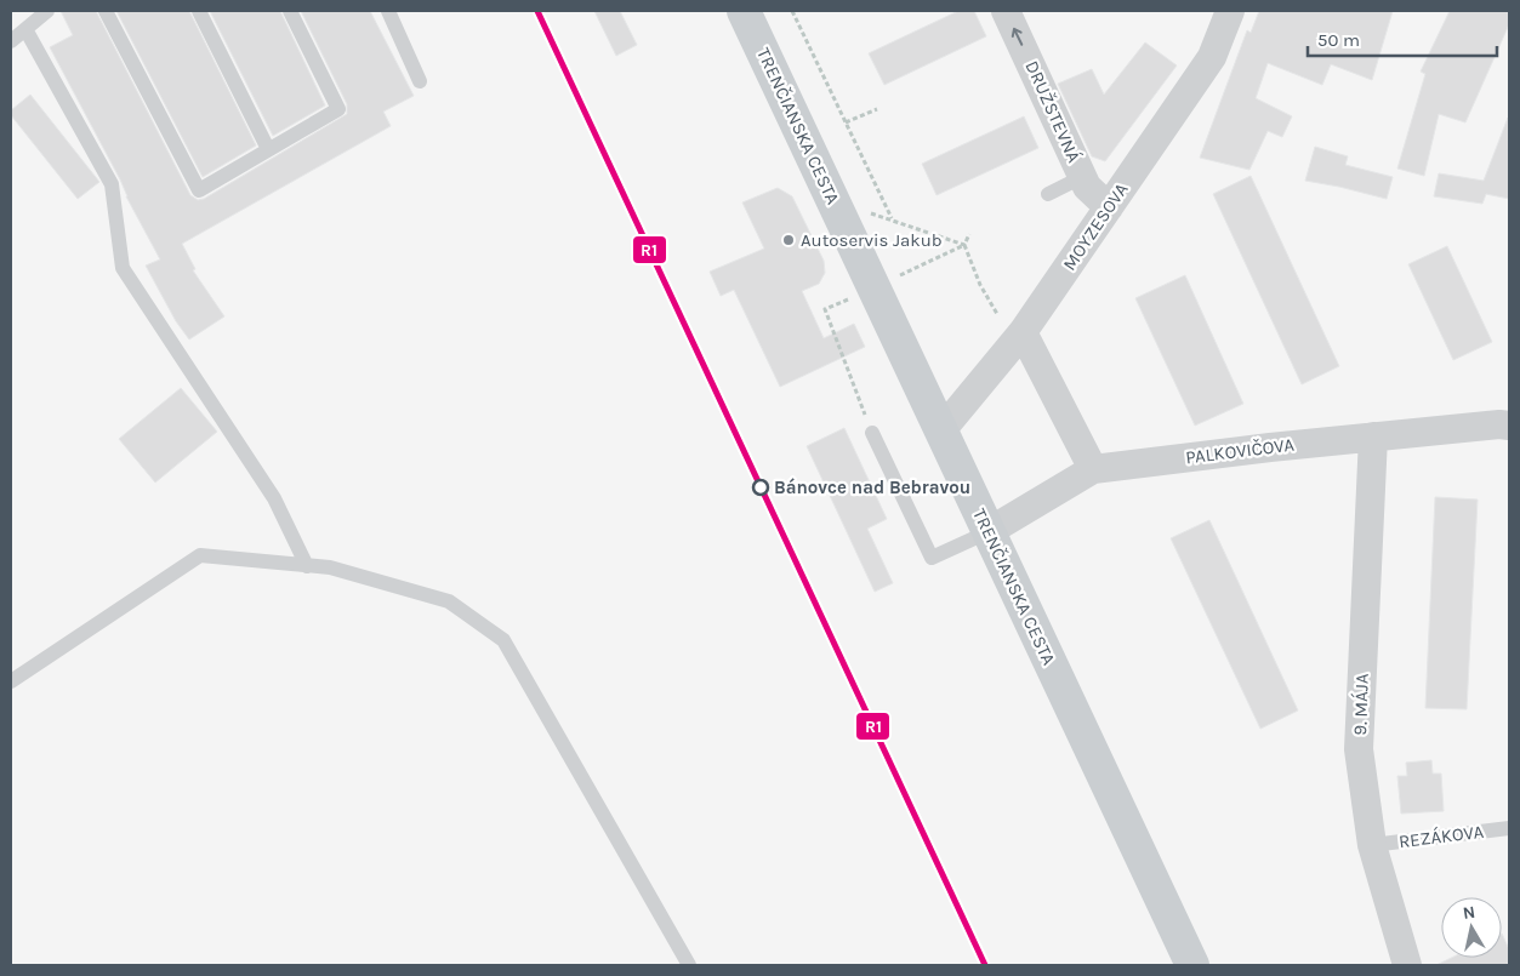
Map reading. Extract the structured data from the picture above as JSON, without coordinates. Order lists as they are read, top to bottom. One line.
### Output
{"streets":{"main road":["TRENČIANSKA CESTA"],"street":["DRUŽSTEVNÁ","MOYZESOVA","PALKOVIČOVA","9. MÁJA"],"lane":["REZÁKOVA"]},"crossings":[["DRUŽSTEVNÁ","MOYZESOVA"],["TRENČIANSKA CESTA","MOYZESOVA"],["TRENČIANSKA CESTA","PALKOVIČOVA"],["PALKOVIČOVA","9. MÁJA"],["9. MÁJA","REZÁKOVA"]],"one_way":["DRUŽSTEVNÁ"],"places":["Autoservis Jakub","Bánovce nad Bebravou"],"lines":["transit line R1"],"scale_bar":"50 m","north":"top"}
